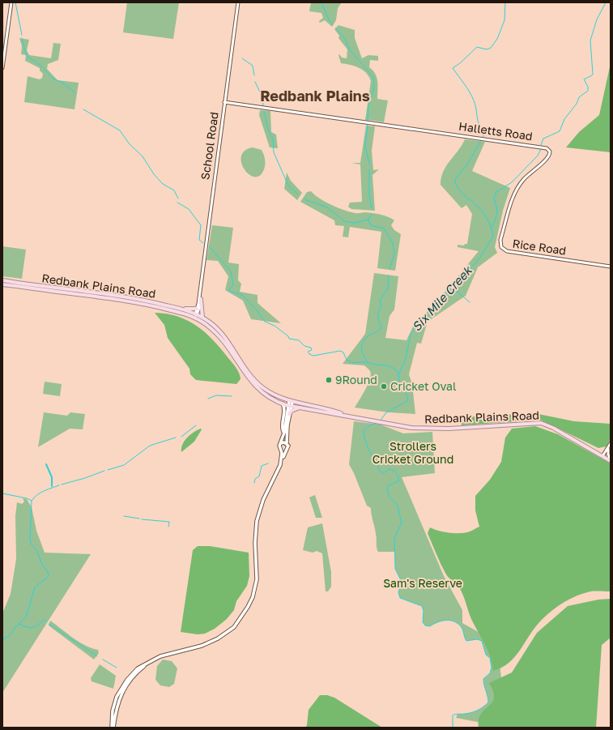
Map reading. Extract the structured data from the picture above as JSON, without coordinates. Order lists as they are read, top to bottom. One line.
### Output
{"streets":{"main road":["Redbank Plains Road"],"street":["Halletts Road","School Road","Rice Road"]},"crossings":[["Halletts Road","School Road"],["Halletts Road","Rice Road"],["School Road","Redbank Plains Road"]],"districts":["Redbank Plains"],"water":["Six Mile Creek"],"parks":["Strollers Cricket Ground","Sam's Reserve"],"places":["9Round","Cricket Oval"]}
